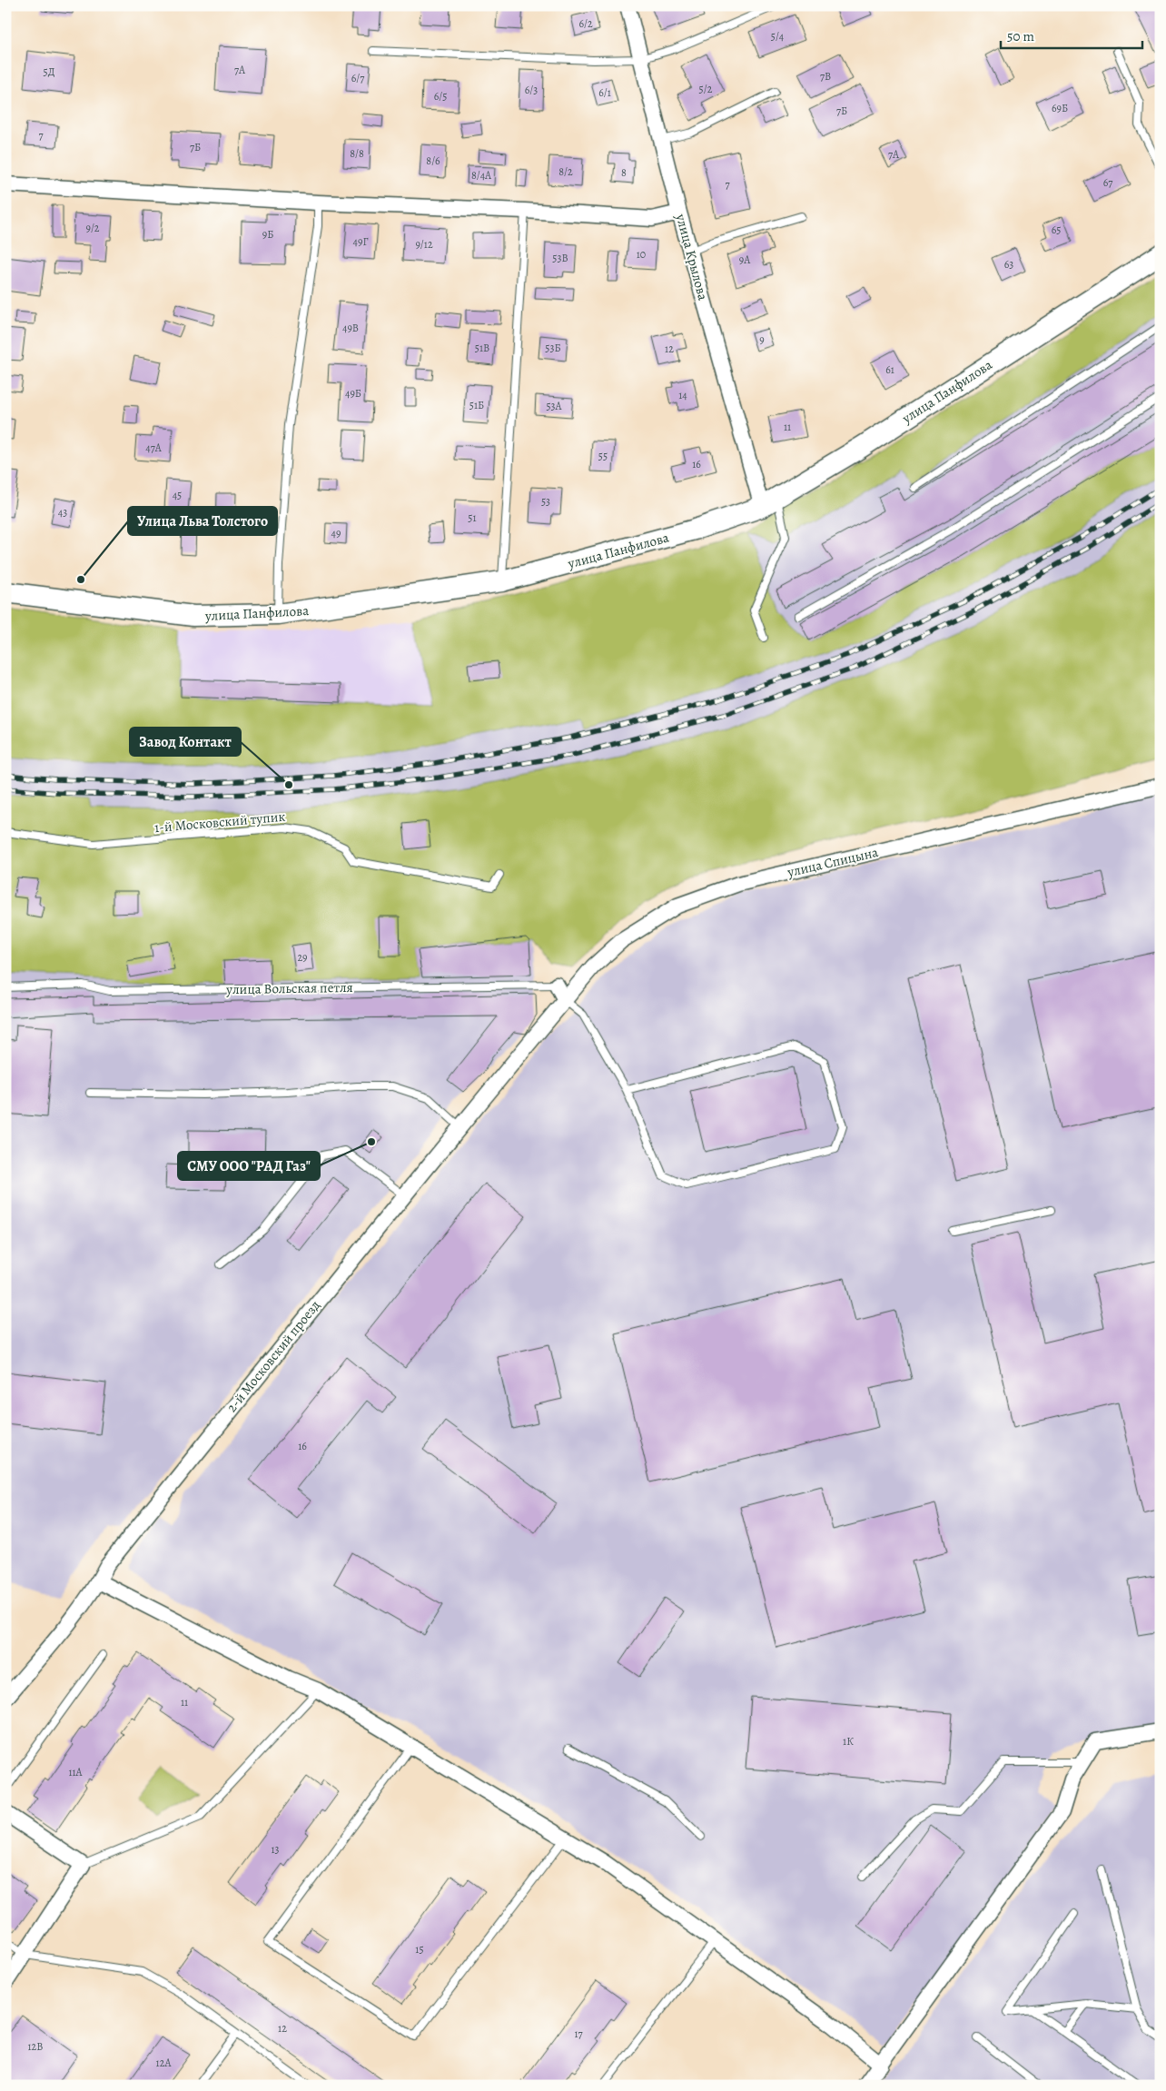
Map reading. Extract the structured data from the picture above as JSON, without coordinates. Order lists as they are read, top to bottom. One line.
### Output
{"streets":{"main road":["улица Панфилова"],"street":["улица Крылова","улица Спицына","улица Вольская петля","2-й Московский проезд"],"lane":["1-й Московский тупик"]},"crossings":[["улица Крылова","улица Панфилова"],["улица Спицына","улица Вольская петля"],["улица Спицына","2-й Московский проезд"]],"places":["Улица Льва Толстого","Завод Контакт","СМУ ООО \"РАД Газ\""],"house_numbers":["6/2","5/4","7А","5Д","7В","6/7","5/2","6/3","6/1","6/5","69Б","7Б","7","7Б","8/8","7А","8/6","8/2","8","8/4А","67","7","9/2","65","9Б","49Г","9/12","10","53В","9А","63","49В","9","51В","53Б","12","61","49Б","14","51Б","53А","11","47А","55","16","45","53","43","51","49","29","16","11","1К","11А","13","15","12","17","12В","12А"],"scale_bar":"50 m"}
